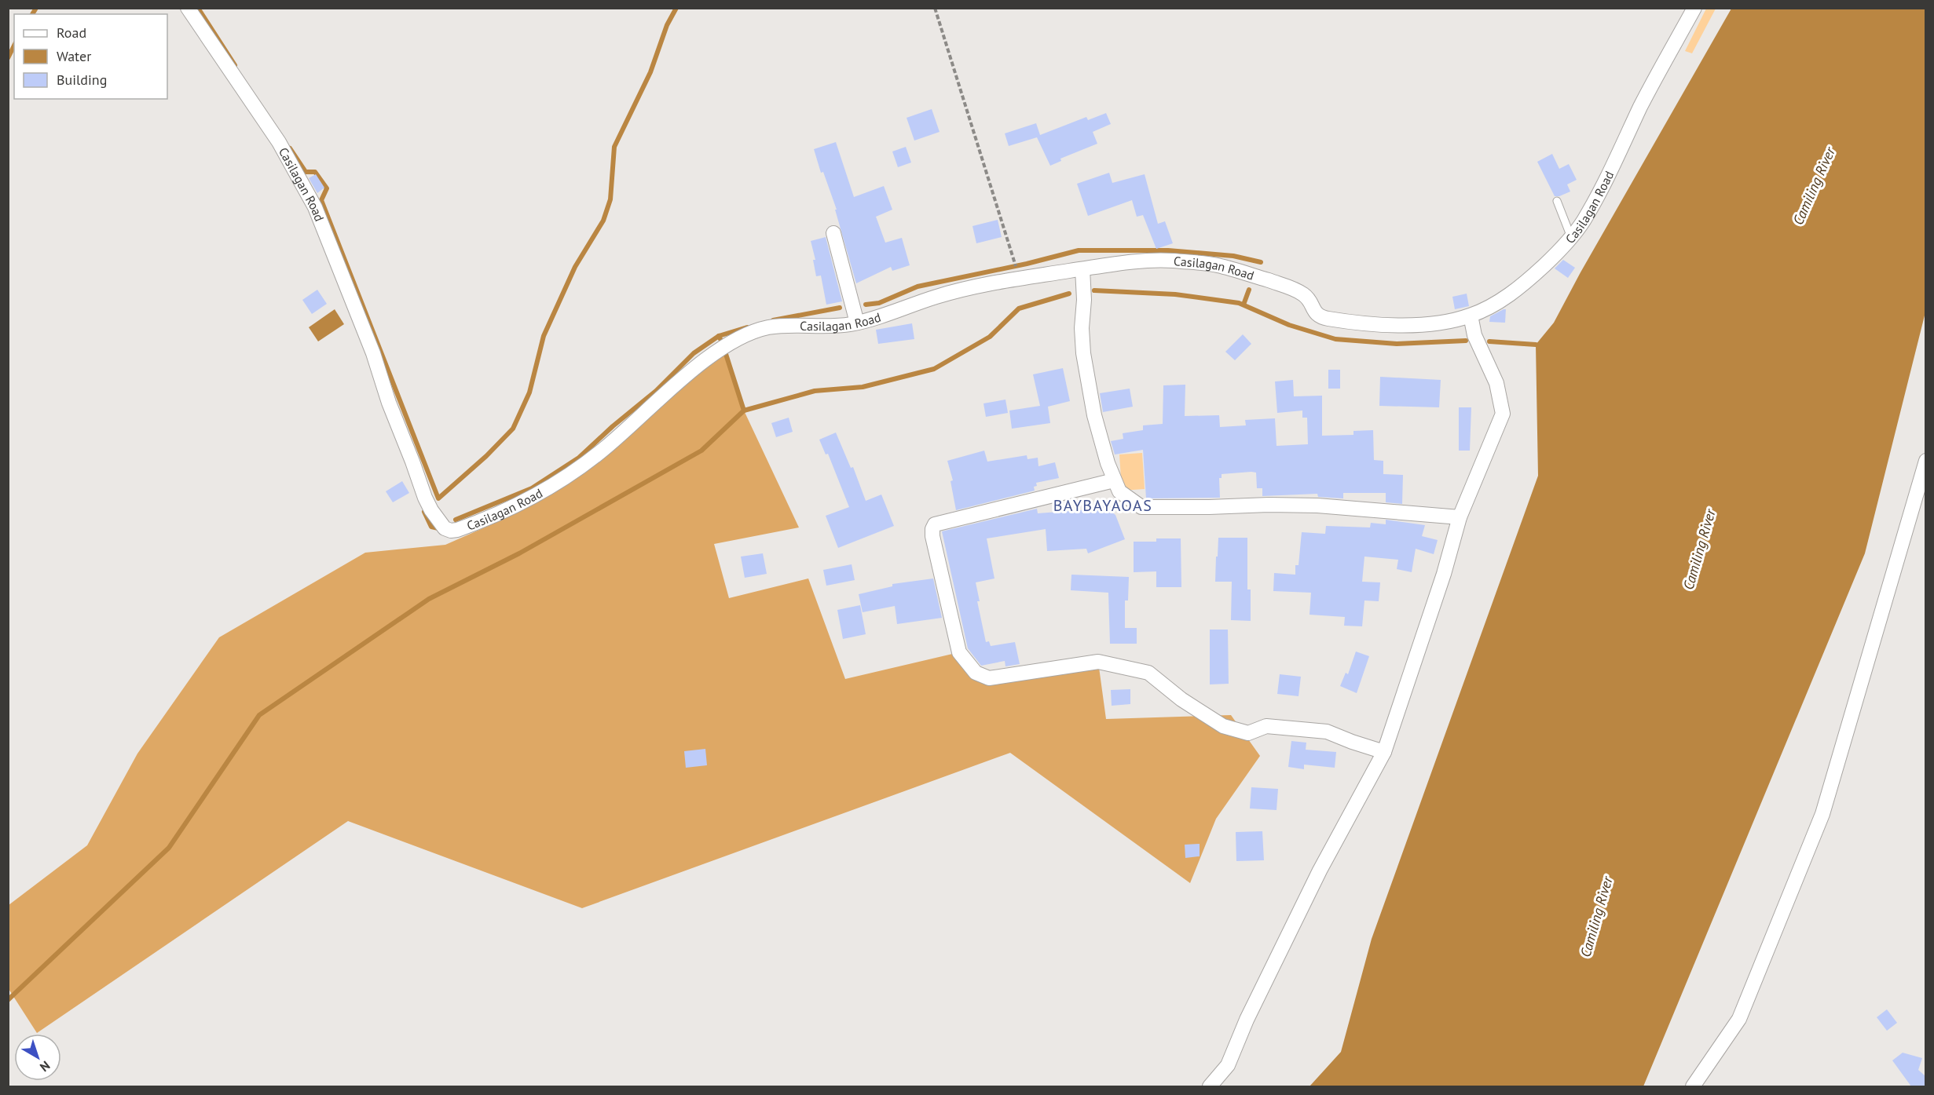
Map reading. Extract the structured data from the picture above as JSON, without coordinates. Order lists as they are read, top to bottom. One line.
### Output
{"streets":{"street":["Casilagan Road"]},"districts":["BAYBAYAOAS"],"water":["Camiling River"],"legend":["Road","Water","Building"],"north":"bottom right"}
